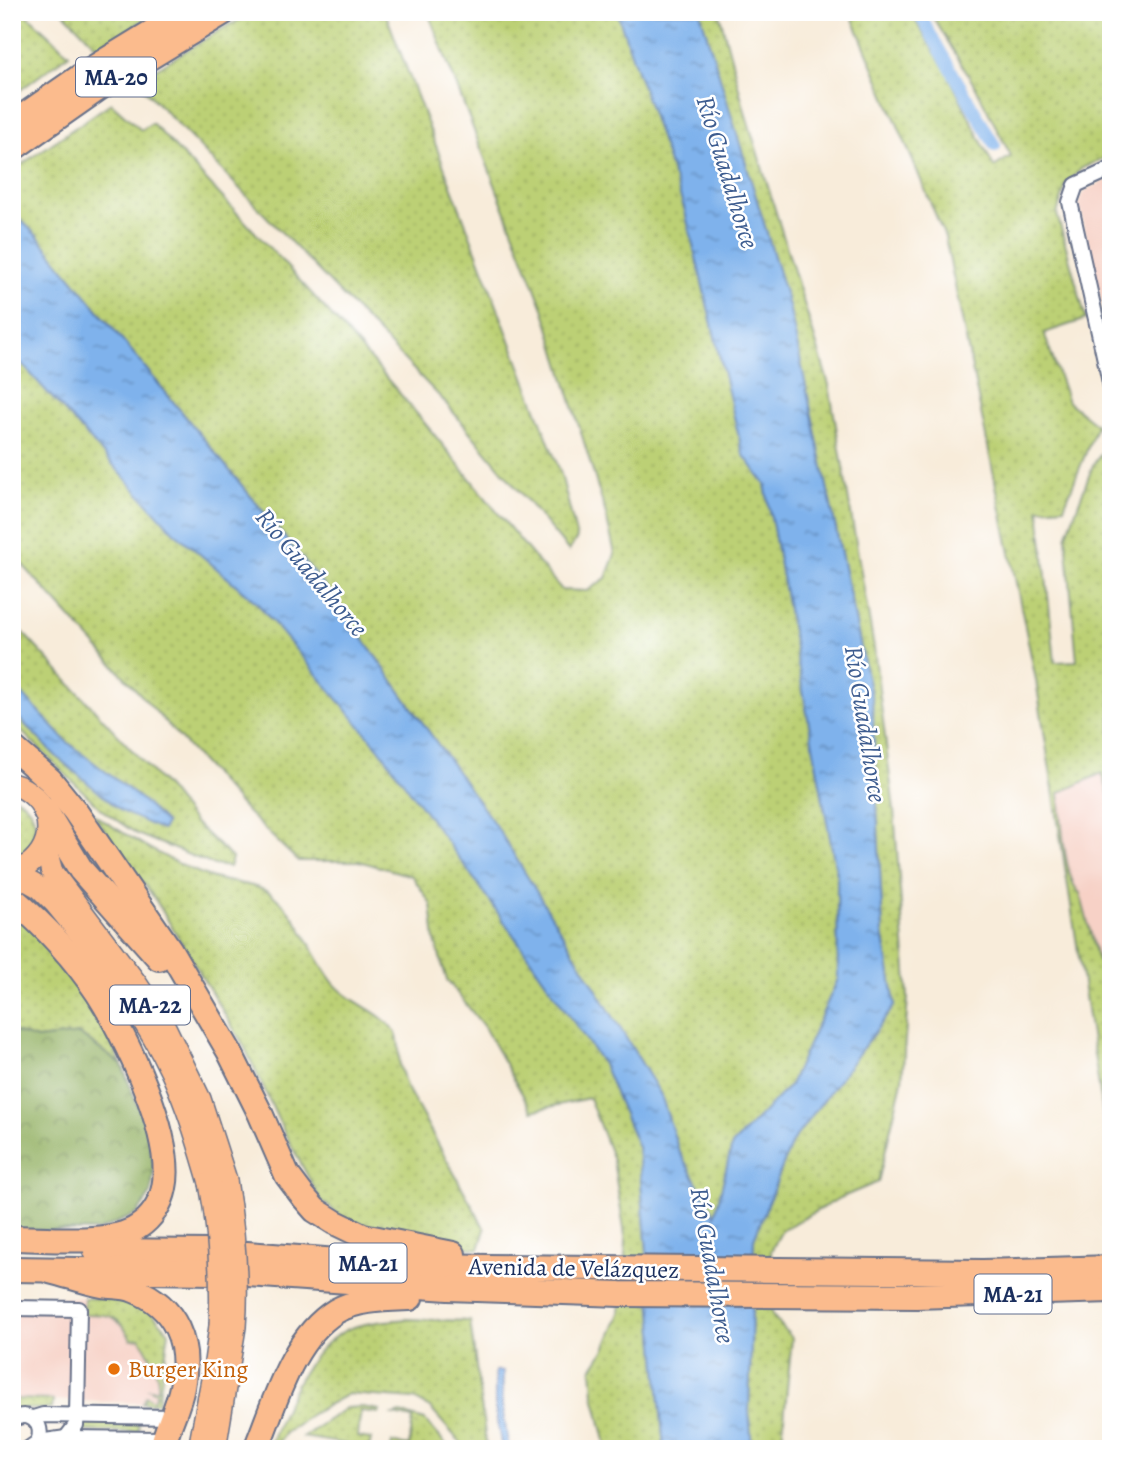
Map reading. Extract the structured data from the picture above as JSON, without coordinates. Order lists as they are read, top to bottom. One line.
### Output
{"streets":{"highway":["MA-20","MA-21","Avenida de Velázquez"],"main road":["MA-22"]},"crossings":[["MA-22","Avenida de Velázquez"]],"water":["Río Guadalhorce"],"places":["Burger King"]}
